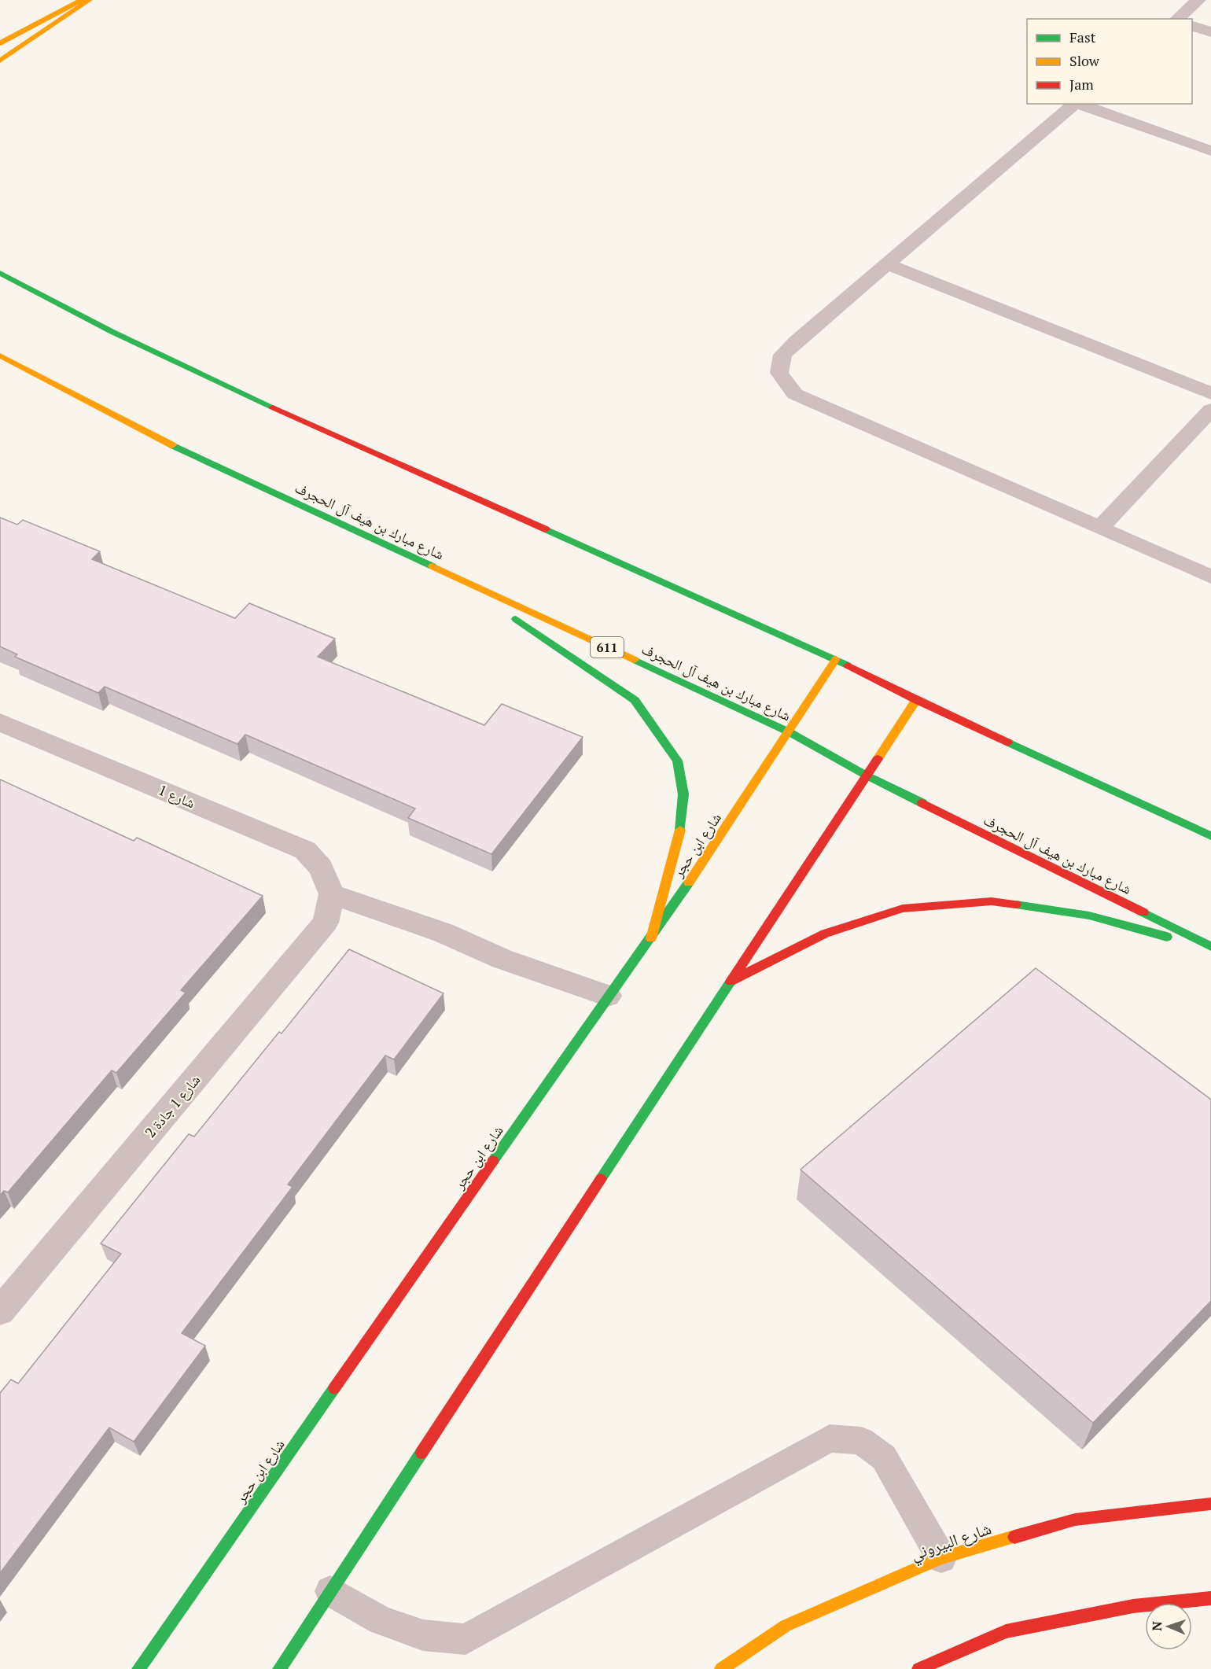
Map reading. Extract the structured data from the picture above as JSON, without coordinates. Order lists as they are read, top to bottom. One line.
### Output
{"streets":{"main road":["شارع مبارك بن هيف آل الحجرف","611","شارع ابن حجر","شارع البيروني"],"street":["شارع 1","شارع 1 جادة 2"]},"crossings":[["شارع مبارك بن هيف آل الحجرف","شارع ابن حجر"],["شارع 1","شارع 1 جادة 2"]],"legend":["Fast","Slow","Jam"],"north":"left"}
